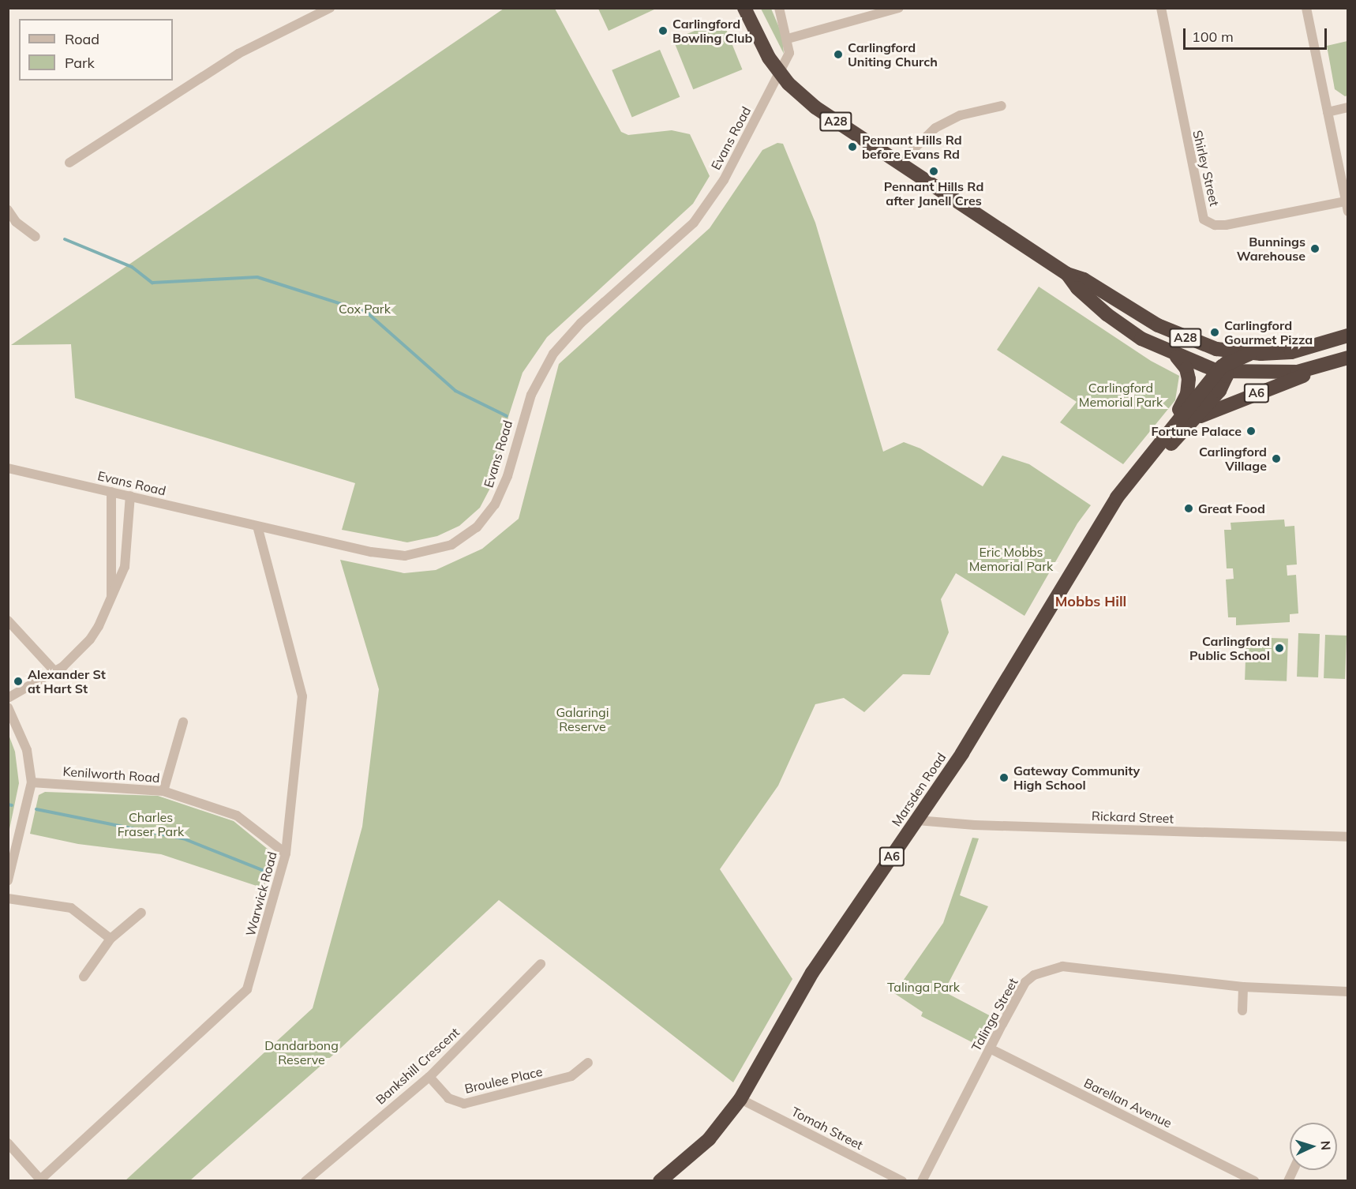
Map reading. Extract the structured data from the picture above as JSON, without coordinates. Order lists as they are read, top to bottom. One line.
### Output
{"streets":{"highway":["A28","A6","Marsden Road"],"street":["Evans Road","Shirley Street","Kenilworth Road","Rickard Street","Warwick Road","Talinga Street","Bankshill Crescent","Broulee Place","Barellan Avenue","Tomah Street"]},"crossings":[["A28","Evans Road"],["A28","A6"],["A28","Marsden Road"],["Evans Road","Warwick Road"],["A6","Marsden Road"],["Kenilworth Road","Warwick Road"],["Marsden Road","Rickard Street"],["Marsden Road","Tomah Street"],["Talinga Street","Barellan Avenue"],["Bankshill Crescent","Broulee Place"]],"districts":["Mobbs Hill"],"parks":["Cox Park","Carlingford Memorial Park","Eric Mobbs Memorial Park","Galaringi Reserve","Charles Fraser Park","Talinga Park","Dandarbong Reserve"],"places":["Carlingford Bowling Club","Carlingford Uniting Church","Pennant Hills Rd before Evans Rd","Pennant Hills Rd after Janell Cres","Bunnings Warehouse","Carlingford Gourmet Pizza","Fortune Palace","Carlingford Village","Great Food","Carlingford Public School","Alexander St at Hart St","Gateway Community High School"],"legend":["Road","Park"],"scale_bar":"100 m","north":"right"}
